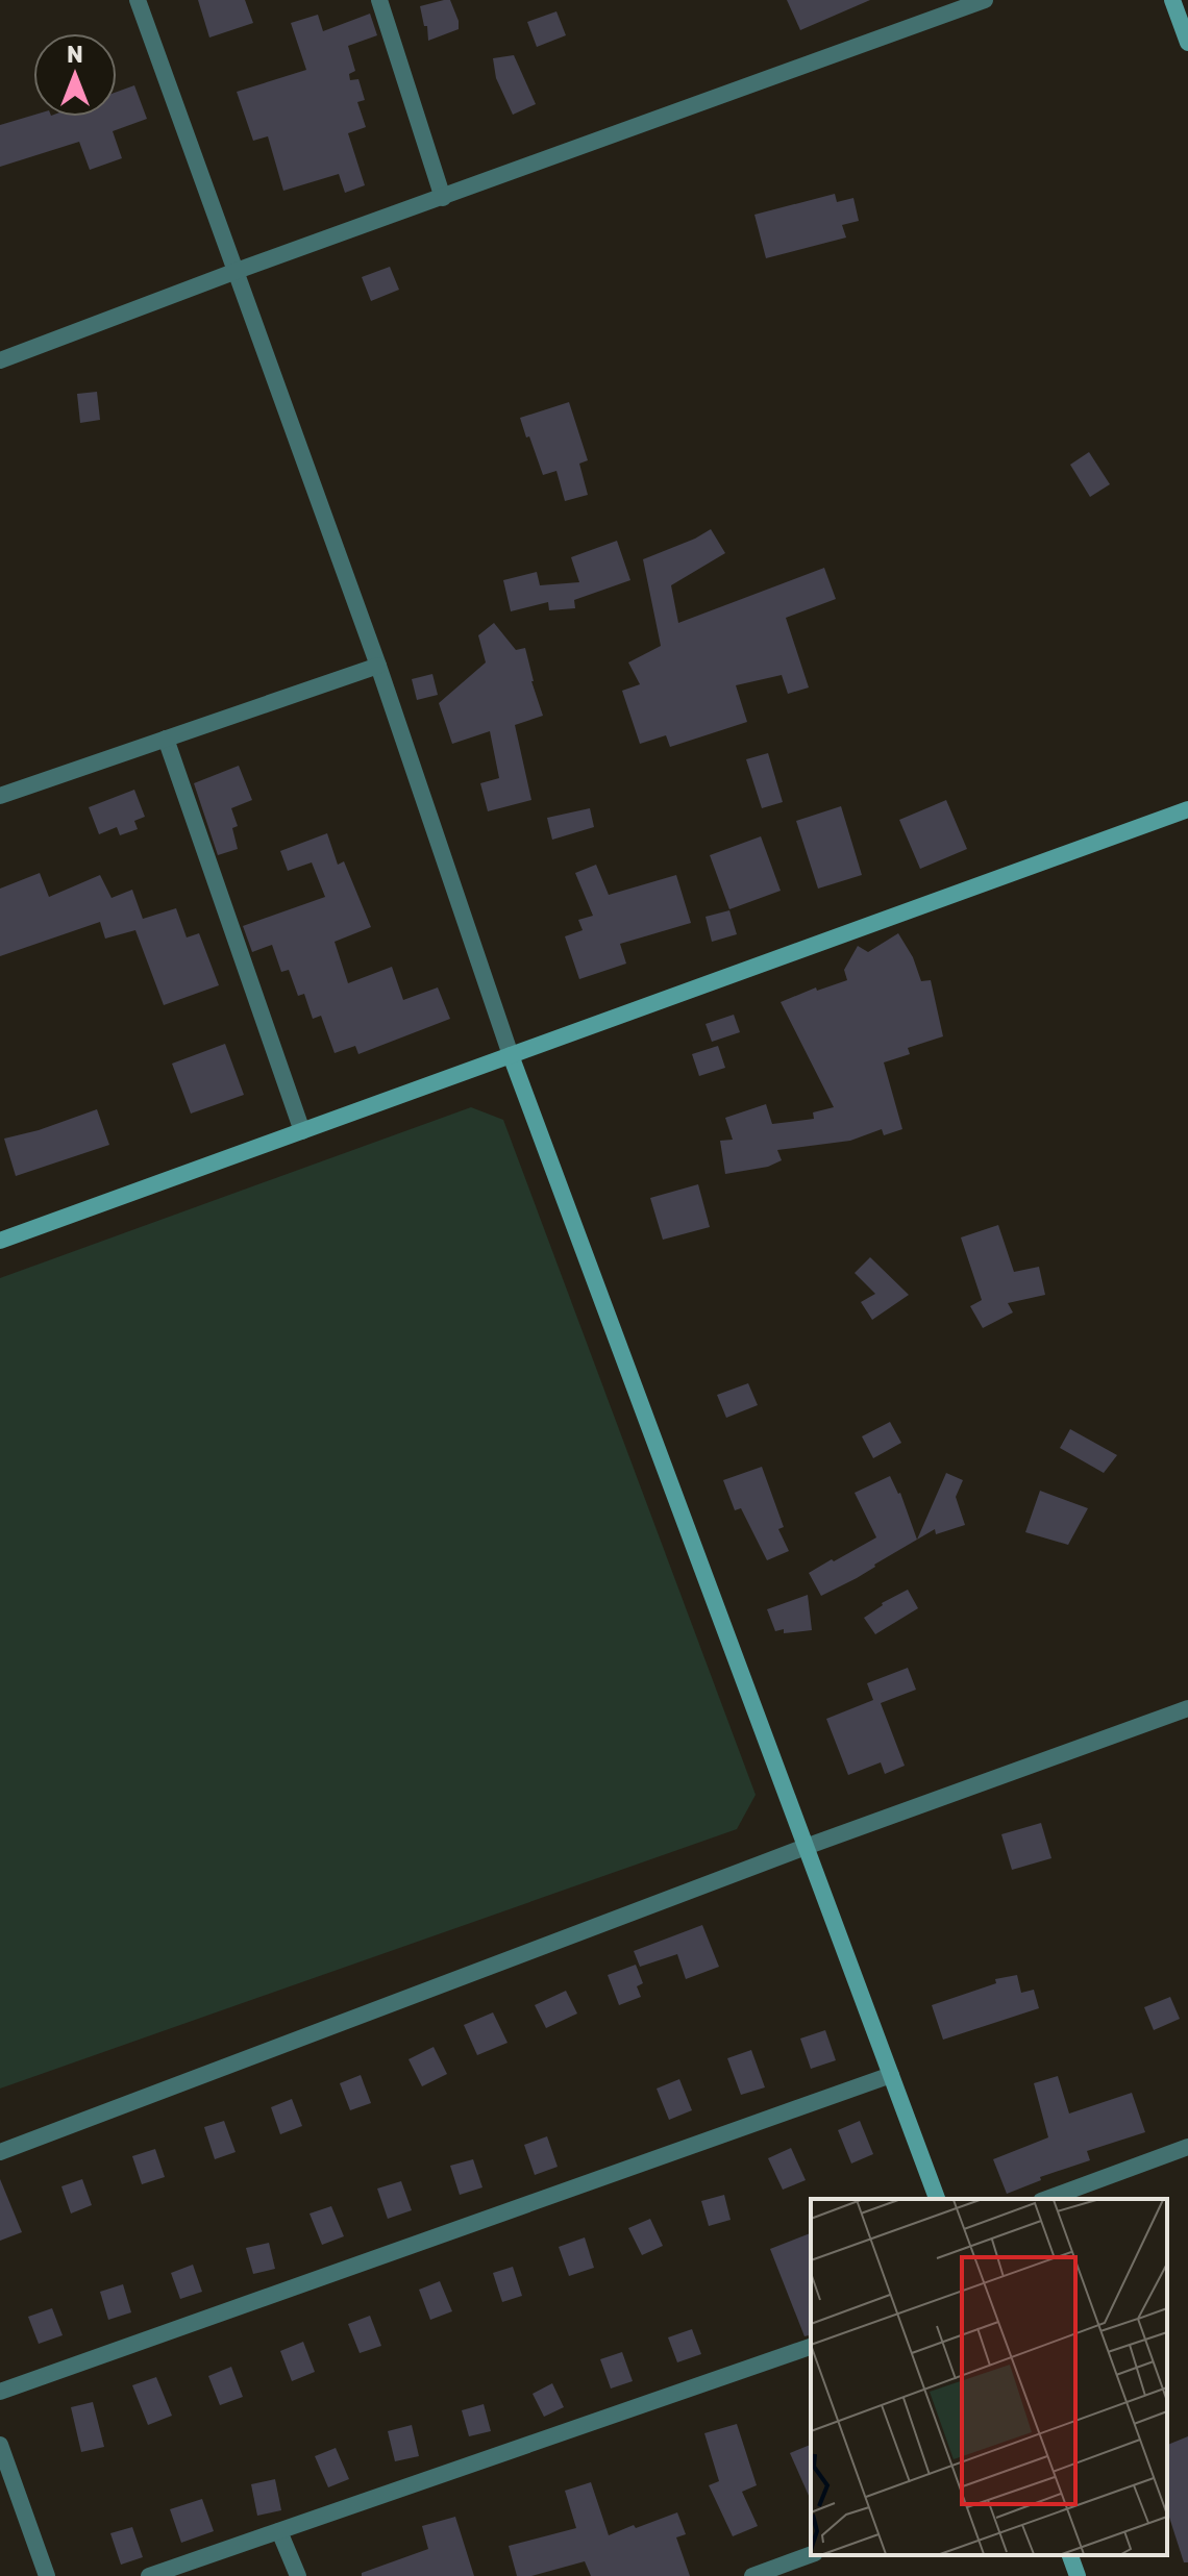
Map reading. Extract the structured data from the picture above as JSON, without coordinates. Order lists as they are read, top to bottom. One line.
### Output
{"north":"top"}
